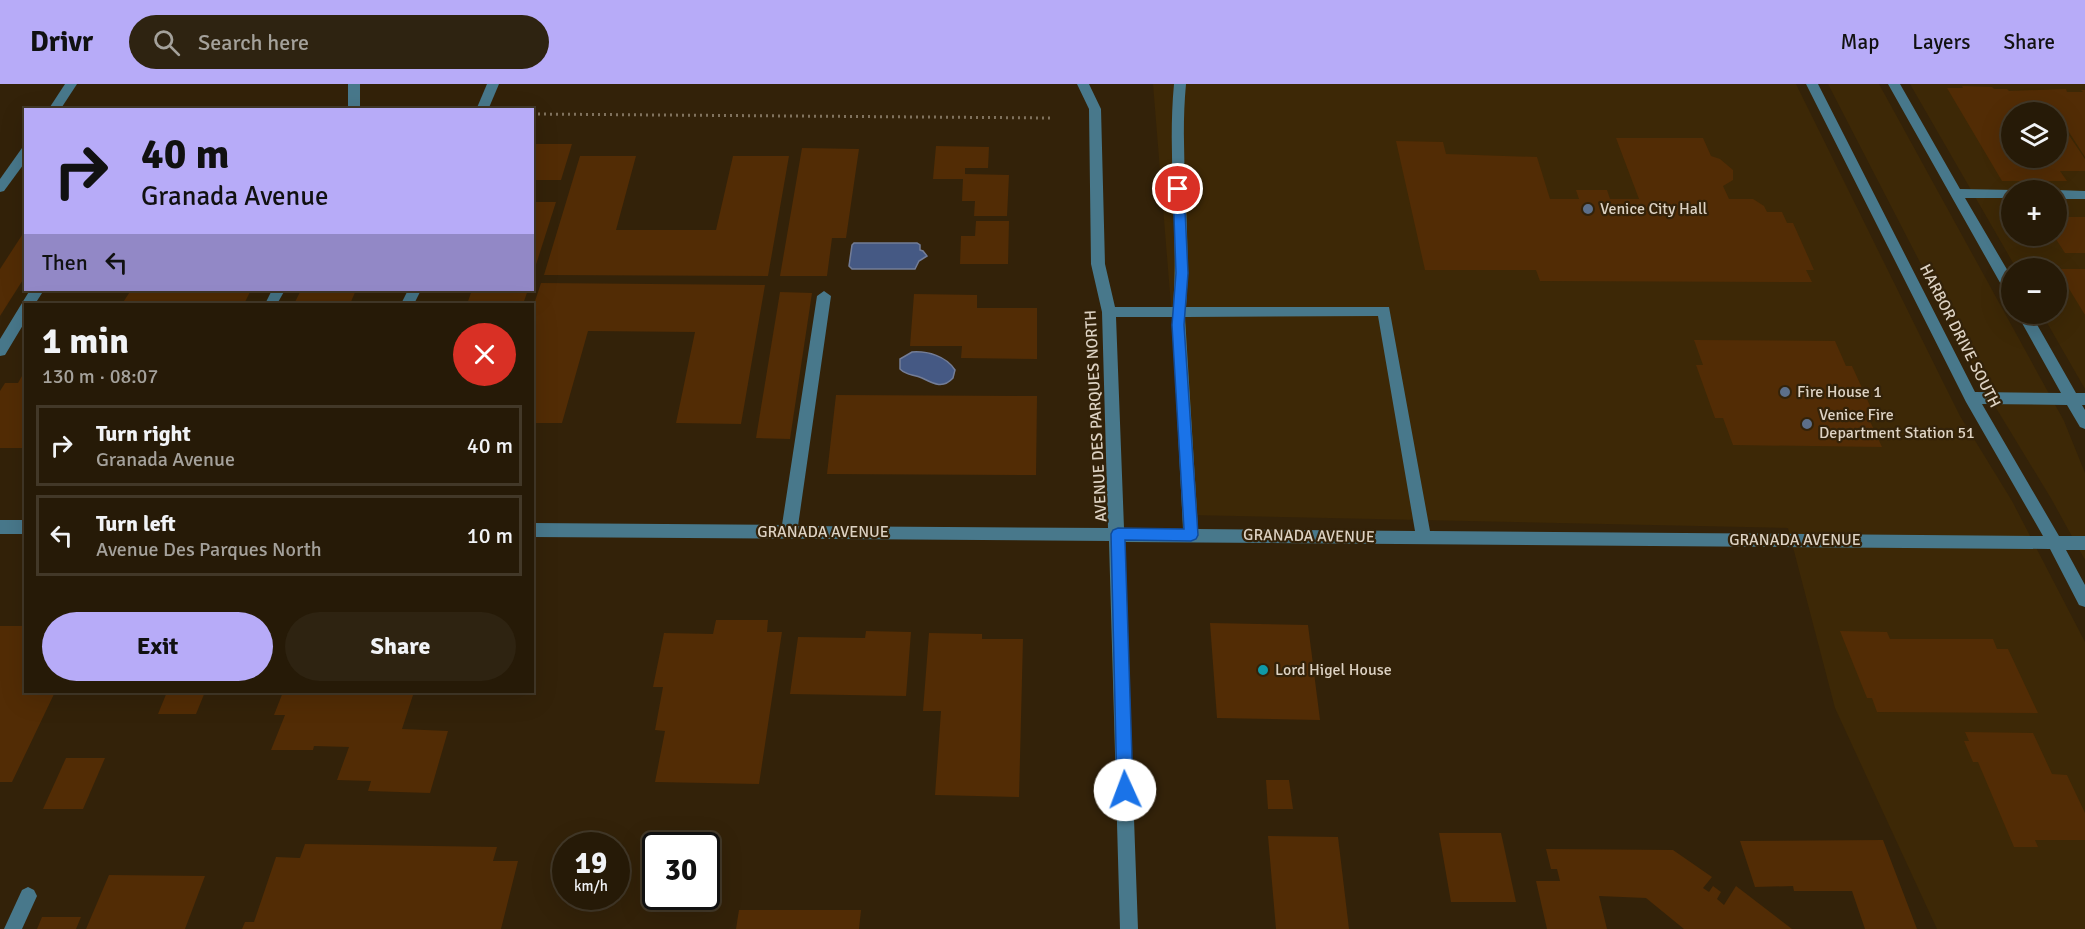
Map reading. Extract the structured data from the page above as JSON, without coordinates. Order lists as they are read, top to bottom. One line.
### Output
{"streets":{"street":["HARBOR DRIVE SOUTH","AVENUE DES PARQUES NORTH","GRANADA AVENUE"]},"crossings":[["HARBOR DRIVE SOUTH","GRANADA AVENUE"],["AVENUE DES PARQUES NORTH","GRANADA AVENUE"]],"places":["Venice City Hall","Fire House 1","Venice Fire Department Station 51","Lord Higel House"],"page":{"header":"Drivr","search":"Search here","nav":["Map","Layers","Share"],"map_buttons":["+","−"],"turn":["40 m","Granada Avenue"],"then":"Then","heading":["1 min","130 m · 08:07"],"list":[{"name":"Turn right","note":"Granada Avenue","value":"40 m"},{"name":"Turn left","note":"Avenue Des Parques North","value":"10 m"}],"buttons":["Exit","Share"],"speed":"19 km/h","limit":"30"}}
